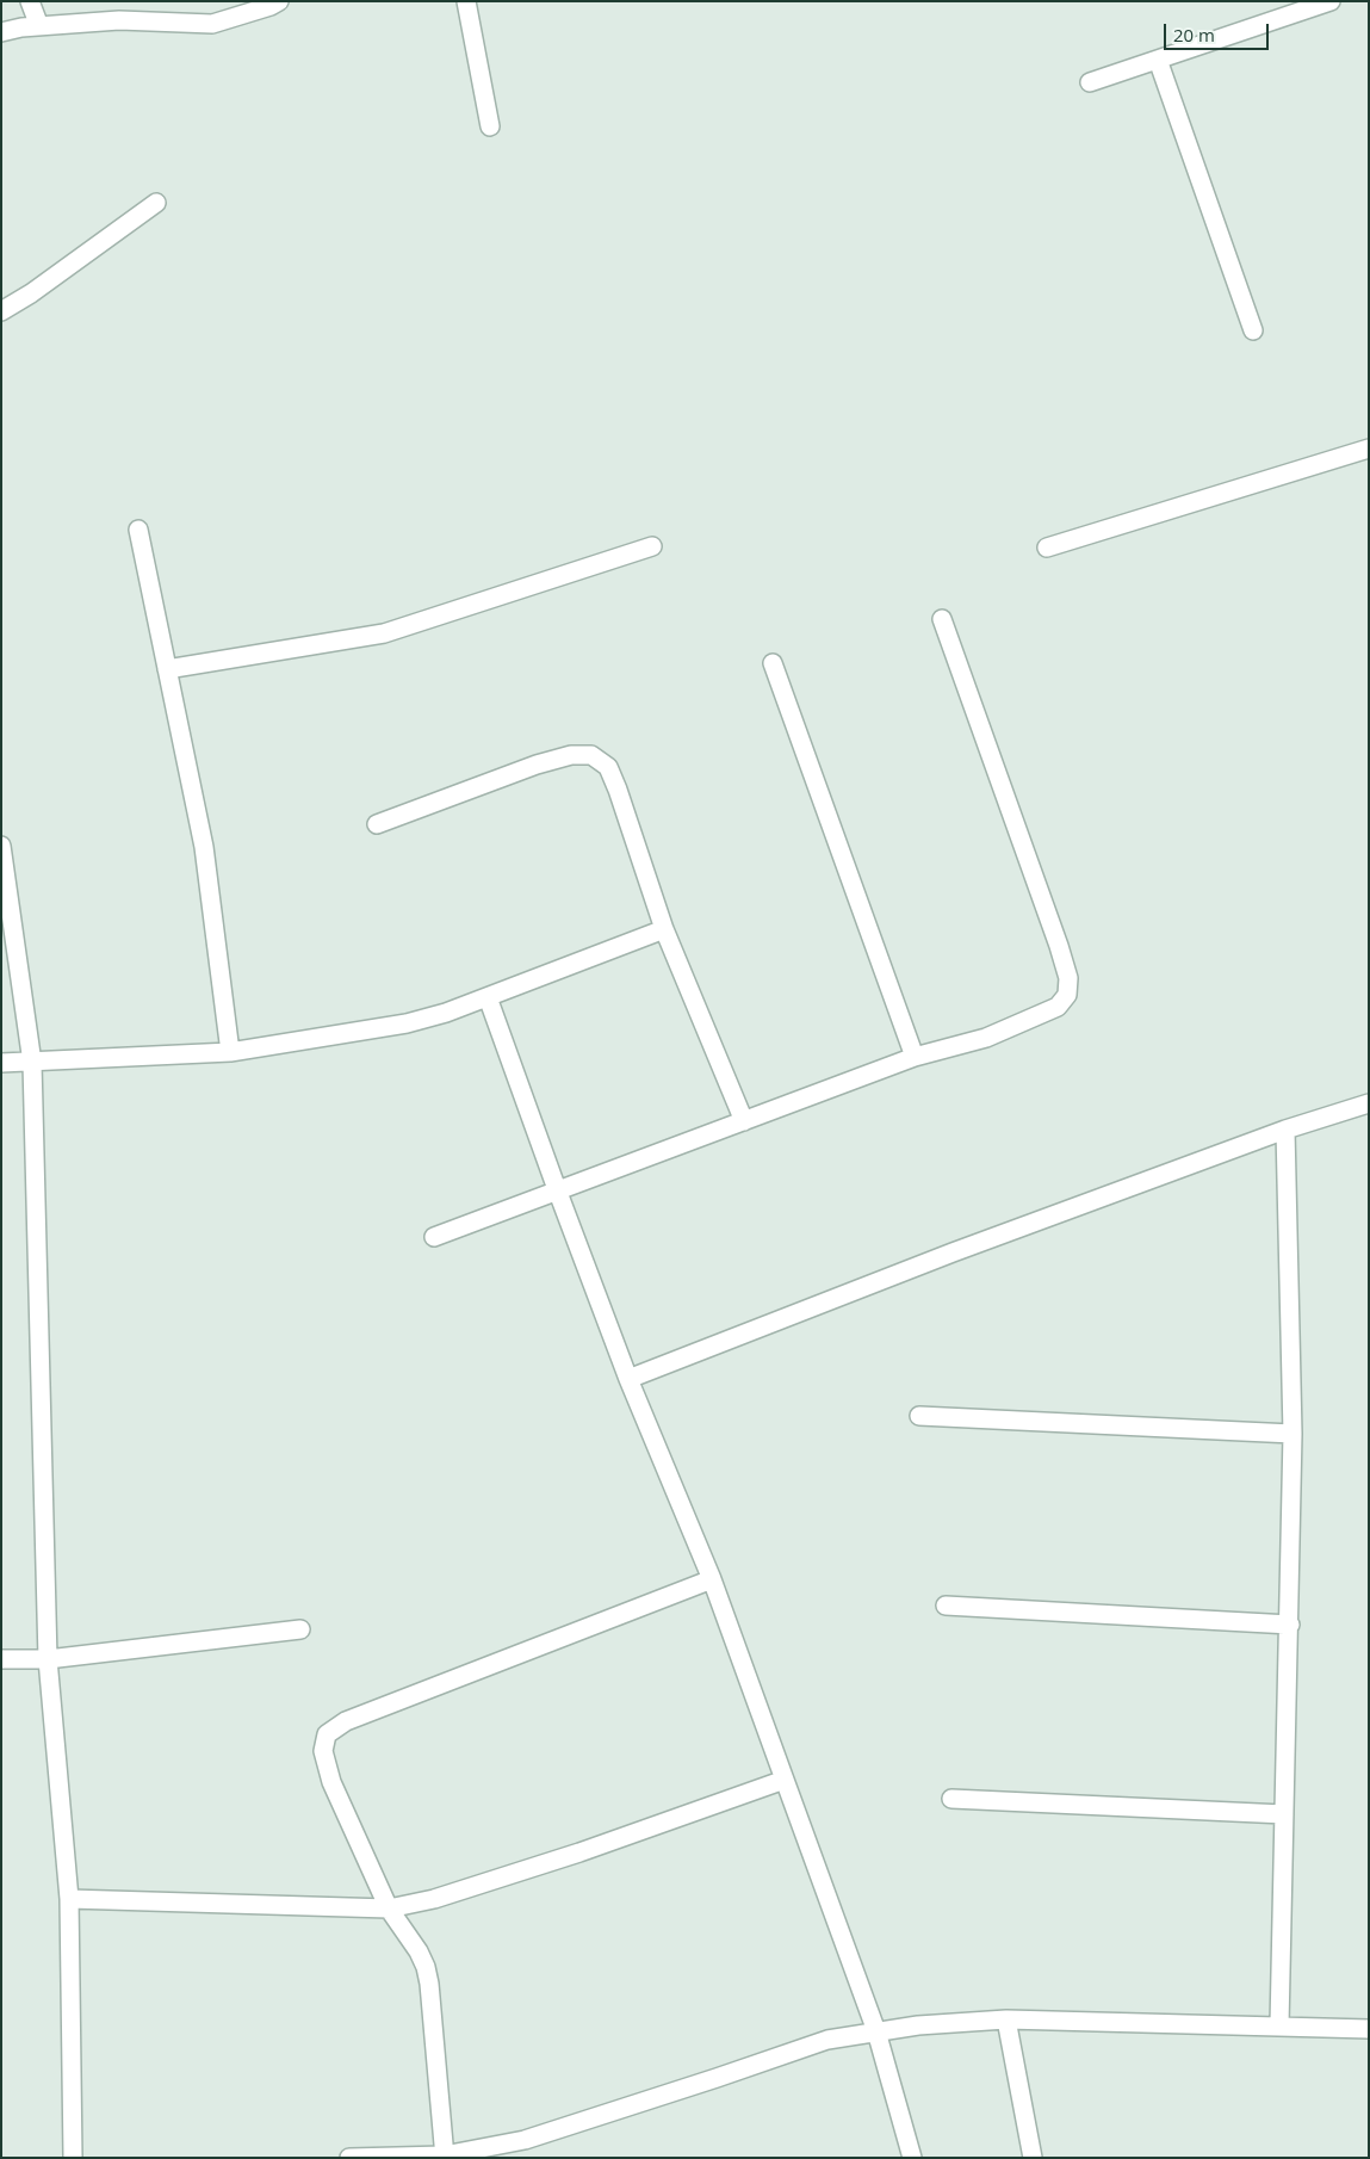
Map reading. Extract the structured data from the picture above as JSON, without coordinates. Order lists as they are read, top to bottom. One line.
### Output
{"scale_bar":"20 m"}
